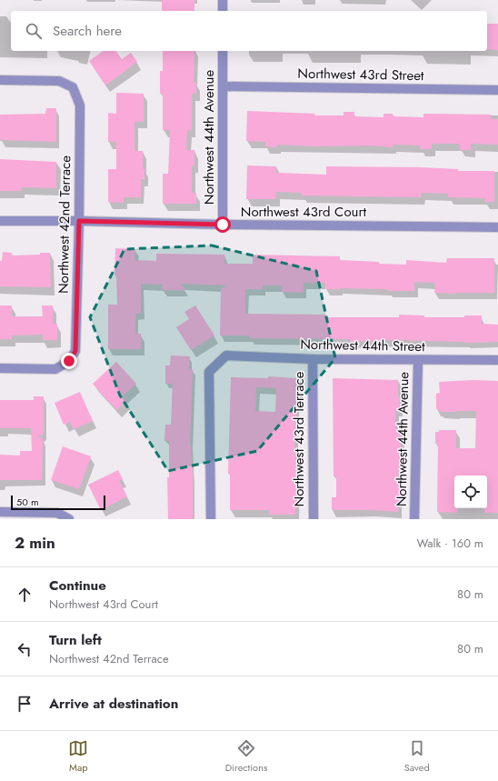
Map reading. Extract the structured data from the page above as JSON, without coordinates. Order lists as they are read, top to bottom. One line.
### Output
{"streets":{"street":["Northwest 43rd Street","Northwest 44th Avenue","Northwest 43rd Court","Northwest 42nd Terrace","Northwest 44th Street","Northwest 43rd Terrace"]},"crossings":[["Northwest 43rd Street","Northwest 44th Avenue"],["Northwest 44th Avenue","Northwest 43rd Court"],["Northwest 44th Avenue","Northwest 44th Street"],["Northwest 43rd Court","Northwest 42nd Terrace"],["Northwest 44th Street","Northwest 43rd Terrace"]],"scale_bar":"50 m","page":{"search":"Search here","scale":"50 m","heading":["2 min","Walk · 160 m"],"list":[["Continue","Northwest 43rd Court","80 m"],["Turn left","Northwest 42nd Terrace","80 m"],"Arrive at destination"],"nav":["Map","Directions","Saved"]}}
